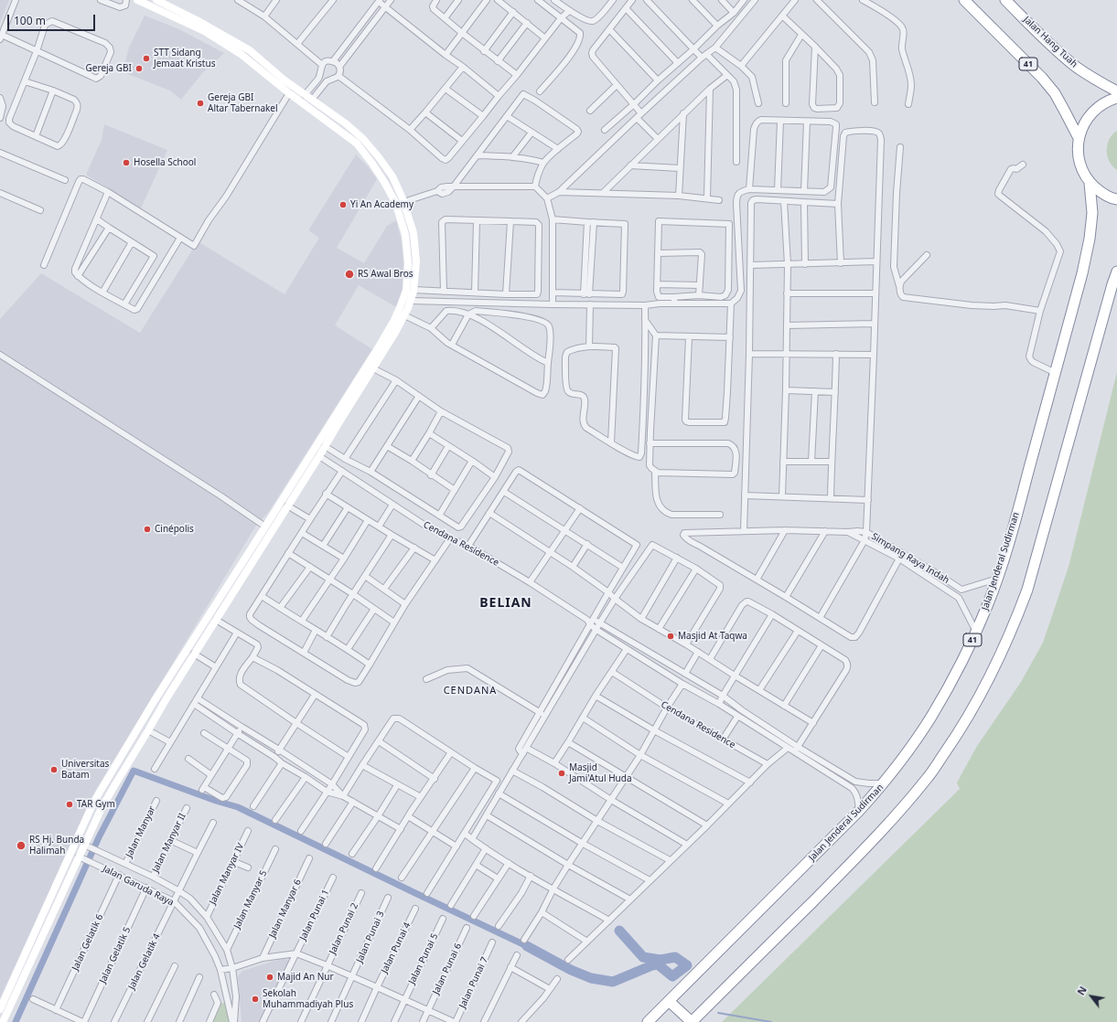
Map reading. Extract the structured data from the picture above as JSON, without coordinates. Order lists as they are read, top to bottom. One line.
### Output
{"streets":{"highway":["Jalan Hang Tuah","41","Jalan Jenderal Sudirman"],"street":["Cendana Residence","Simpang Raya Indah","Jalan Manyar","Jalan Manyar II","Jalan Manyar IV","Jalan Garuda Raya","Jalan Manyar 5","Jalan Manyar 6","Jalan Punai 1","Jalan Punai 2","Jalan Punai 3","Jalan Gelatik 6","Jalan Punai 4","Jalan Gelatik 5","Jalan Punai 5","Jalan Gelatik 4","Jalan Punai 6","Jalan Punai 7"]},"crossings":[["41","Jalan Jenderal Sudirman"],["Simpang Raya Indah","Jalan Jenderal Sudirman"],["Jalan Garuda Raya","Jalan Gelatik 6"],["Jalan Garuda Raya","Jalan Gelatik 5"],["Jalan Garuda Raya","Jalan Gelatik 4"]],"districts":["BELIAN","CENDANA"],"places":["STT Sidang Jemaat Kristus","Gereja GBI","Gereja GBI Altar Tabernakel","Hosella School","Yi An Academy","RS Awal Bros","Cinépolis","Masjid At Taqwa","Universitas Batam","Masjid Jami'Atul Huda","TAR Gym","RS Hj. Bunda Halimah","Majid An Nur","Sekolah Muhammadiyah Plus"],"scale_bar":"100 m","north":"top left"}
